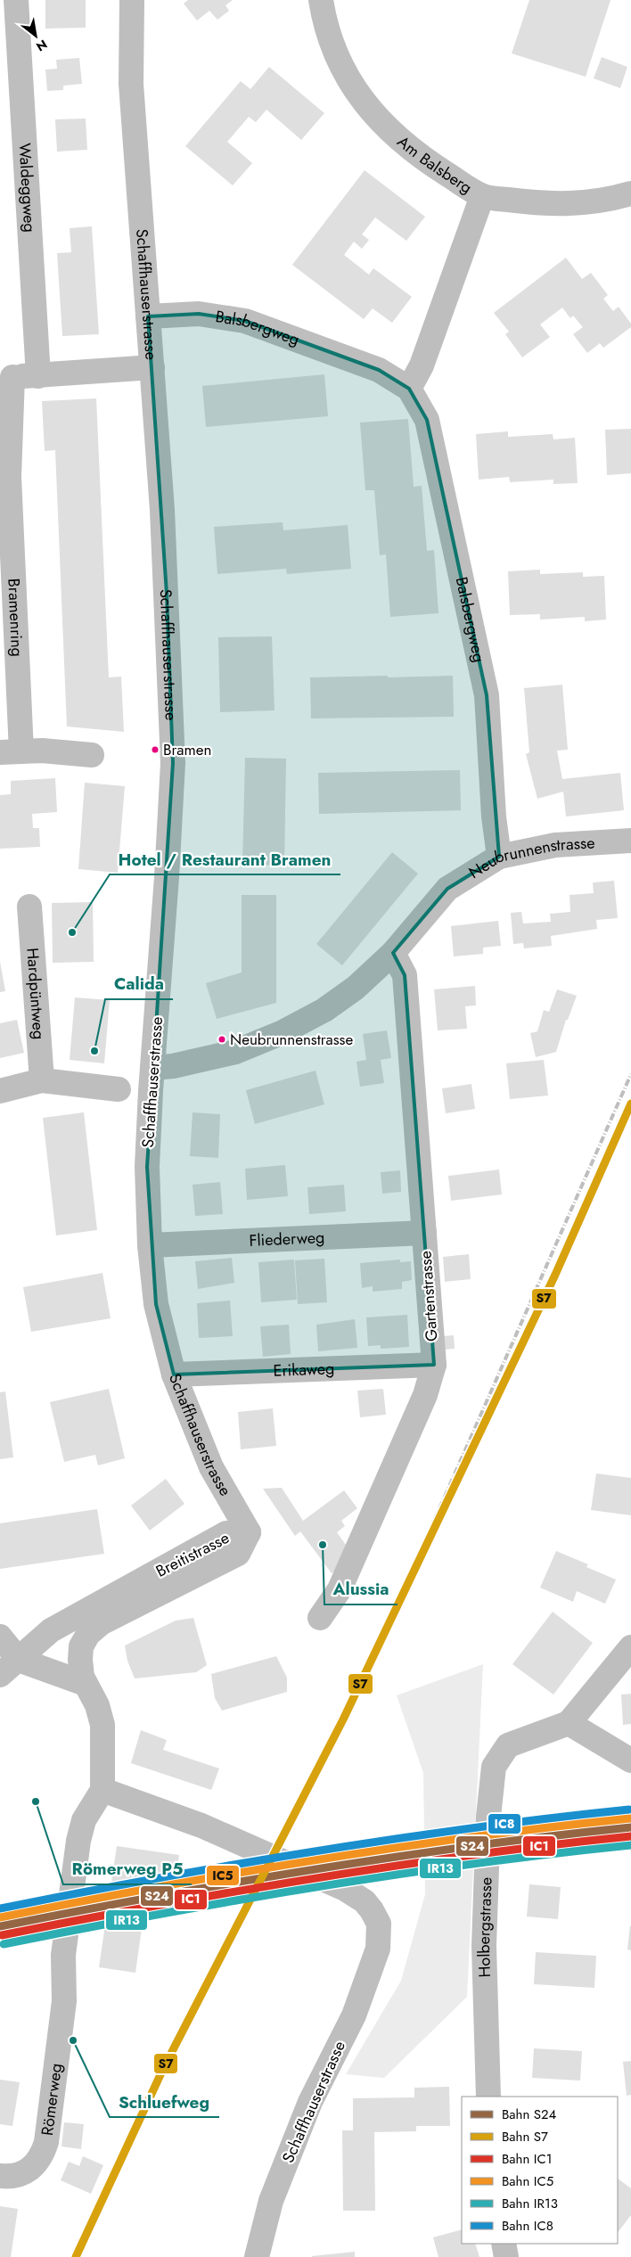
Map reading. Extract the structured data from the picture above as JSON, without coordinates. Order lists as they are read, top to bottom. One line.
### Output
{"streets":{"street":["Am Balsberg","Waldeggweg","Schaffhauserstrasse","Balsbergweg","Bramenring","Neubrunnenstrasse","Hardpüntweg","Fliederweg","Gartenstrasse","Erikaweg","Breitistrasse","Holbergstrasse","Römerweg"]},"crossings":[["Waldeggweg","Bramenring"],["Schaffhauserstrasse","Balsbergweg"],["Schaffhauserstrasse","Bramenring"],["Schaffhauserstrasse","Neubrunnenstrasse"],["Schaffhauserstrasse","Fliederweg"],["Schaffhauserstrasse","Erikaweg"],["Schaffhauserstrasse","Breitistrasse"],["Schaffhauserstrasse","Römerweg"],["Balsbergweg","Neubrunnenstrasse"],["Neubrunnenstrasse","Gartenstrasse"],["Fliederweg","Gartenstrasse"],["Gartenstrasse","Erikaweg"]],"places":["Bramen","Hotel / Restaurant Bramen","Neubrunnenstrasse","Calida","Alussia","Römerweg P5","Schluefweg"],"lines":["rail line S7","rail line IC8","rail line IC5","rail line S24","rail line IC1","rail line IR13"],"legend":["Bahn S24","Bahn S7","Bahn IC1","Bahn IC5","Bahn IR13","Bahn IC8"],"north":"bottom right"}
